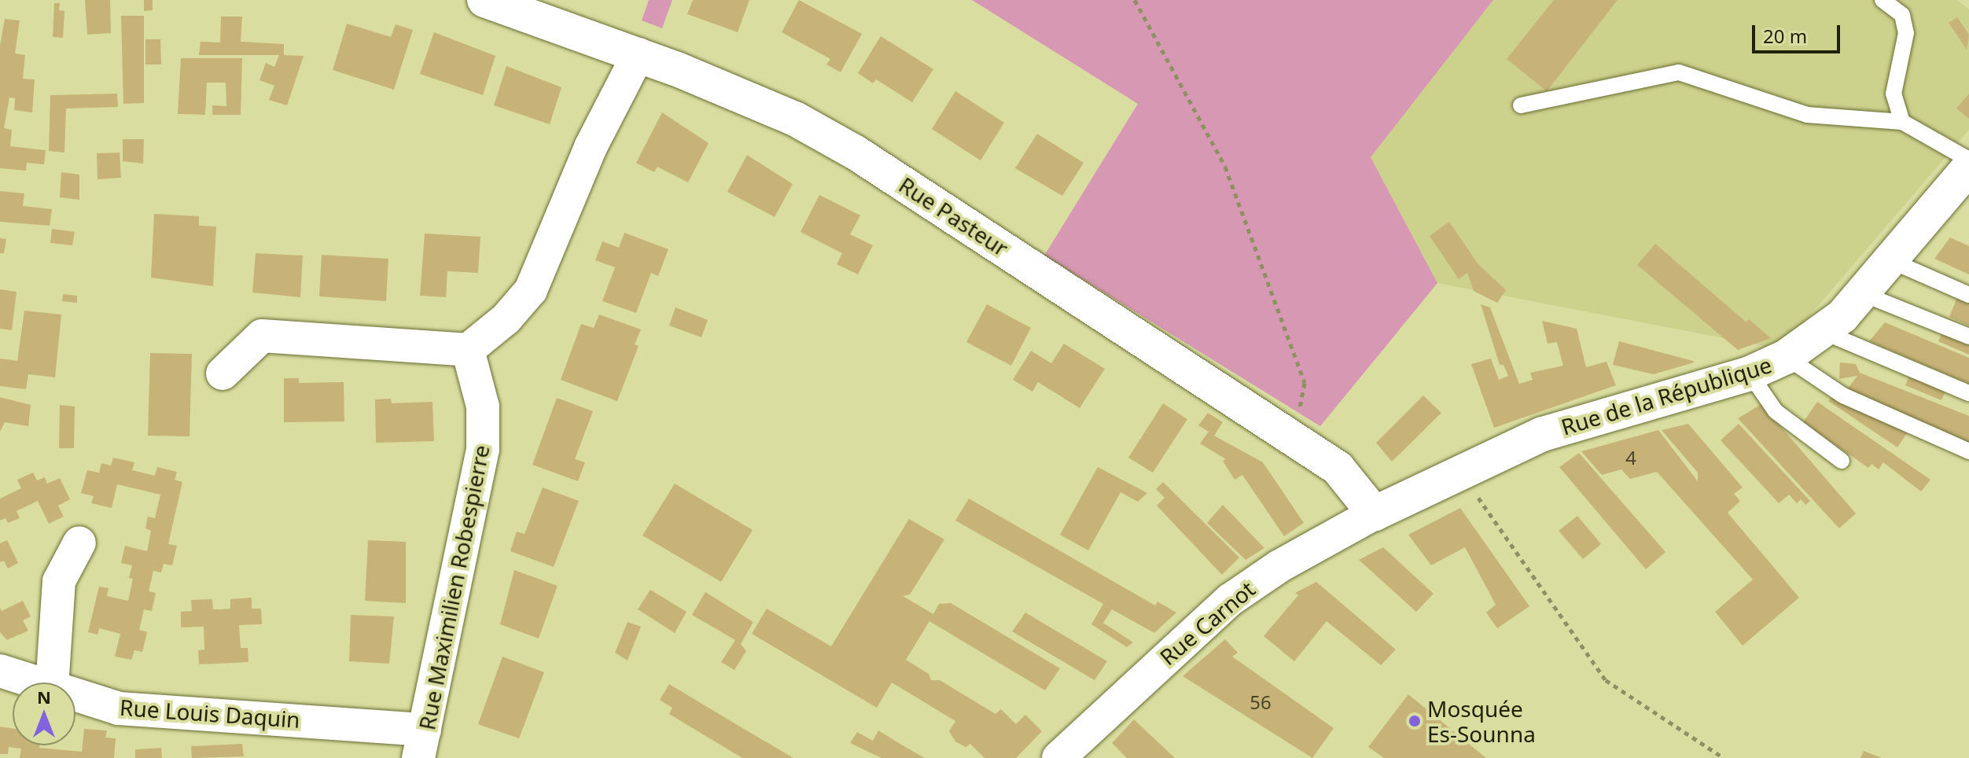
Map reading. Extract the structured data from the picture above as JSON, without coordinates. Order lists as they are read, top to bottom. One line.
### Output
{"streets":{"street":["Rue Pasteur","Rue de la République","Rue Maximilien Robespierre","Rue Carnot","Rue Louis Daquin"]},"crossings":[["Rue Pasteur","Rue de la République"],["Rue Pasteur","Rue Carnot"],["Rue de la République","Rue Carnot"],["Rue Maximilien Robespierre","Rue Louis Daquin"]],"places":["Mosquée Es-Sounna"],"house_numbers":["4","56"],"scale_bar":"20 m","north":"top"}
